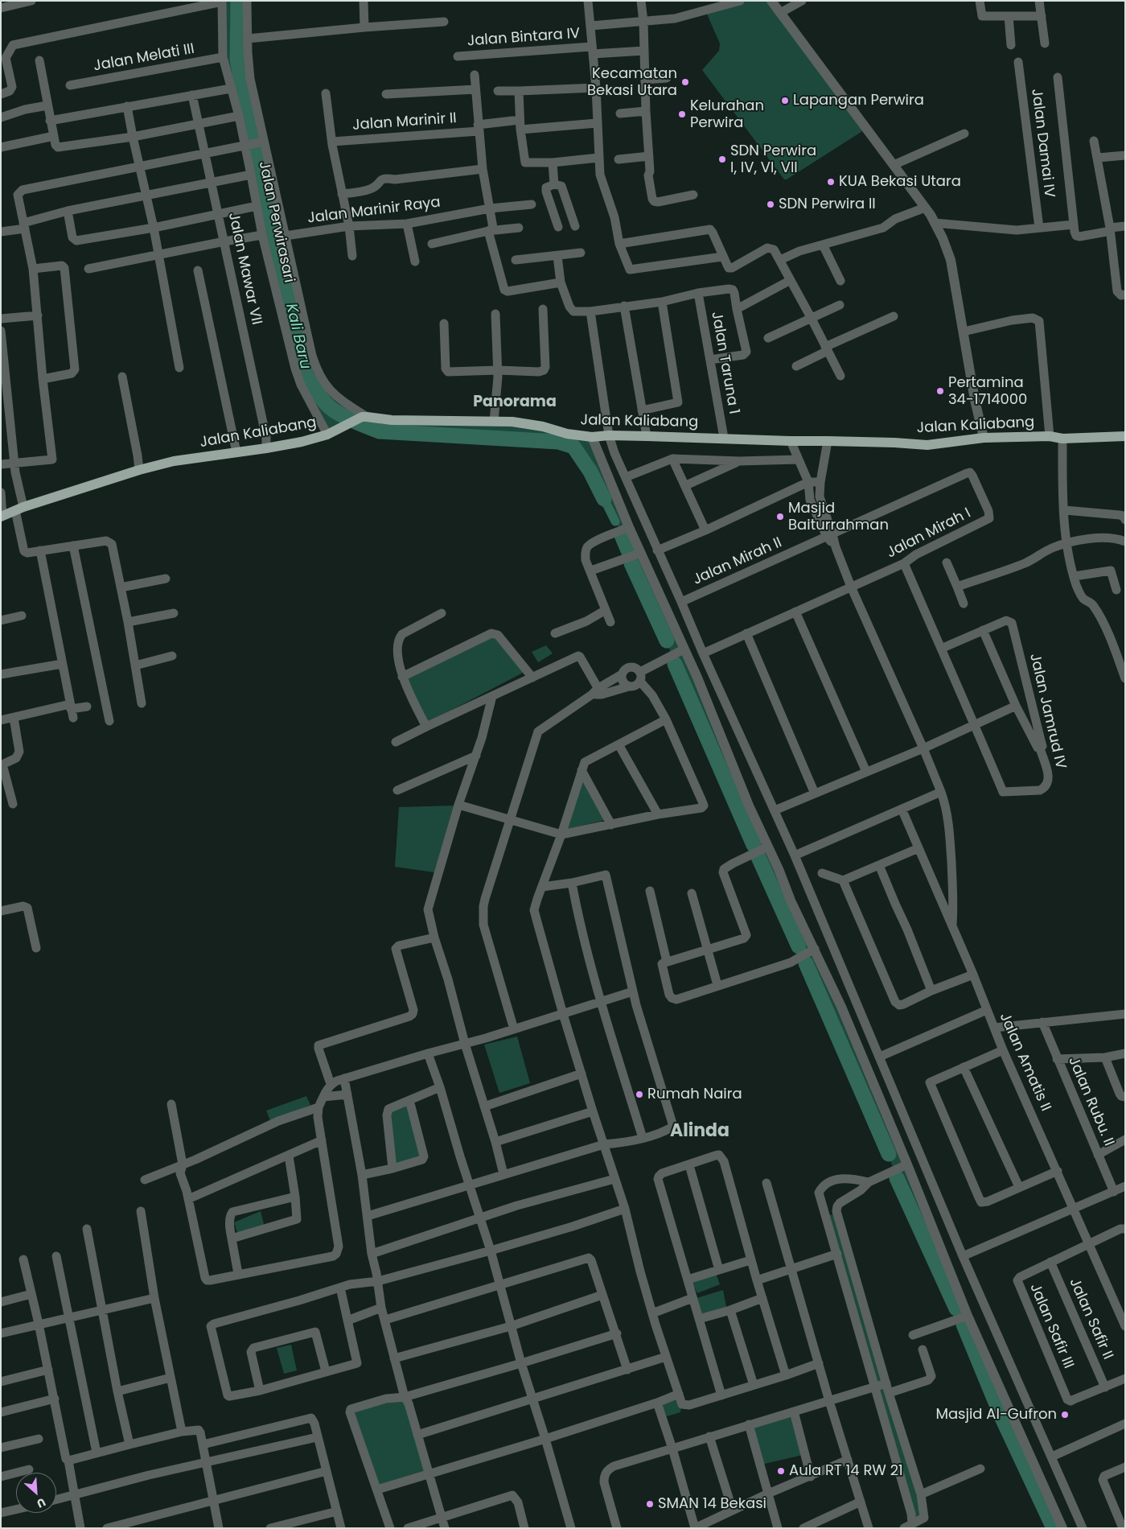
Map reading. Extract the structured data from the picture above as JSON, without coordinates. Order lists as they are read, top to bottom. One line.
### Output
{"streets":{"main road":["Jalan Kaliabang"],"street":["Jalan Bintara IV","Jalan Melati III","Jalan Marinir II","Jalan Damai IV","Jalan Marinir Raya","Jalan Perwirasari","Jalan Mawar VII","Jalan Taruna 1","Jalan Mirah I","Jalan Mirah II","Jalan Jamrud IV","Jalan Amatis II","Jalan Rubu. II","Jalan Safir II","Jalan Safir III"]},"crossings":[["Jalan Melati III","Jalan Perwirasari"],["Jalan Perwirasari","Jalan Kaliabang"],["Jalan Mawar VII","Jalan Kaliabang"],["Jalan Taruna 1","Jalan Kaliabang"],["Jalan Mirah I","Jalan Mirah II"],["Jalan Amatis II","Jalan Safir III"],["Jalan Safir II","Jalan Safir III"]],"districts":["Panorama","Alinda"],"water":["Kali Baru"],"places":["Kecamatan Bekasi Utara","Lapangan Perwira","Kelurahan Perwira","SDN Perwira I, IV, VI, VII","KUA Bekasi Utara","SDN Perwira II","Pertamina 34-1714000","Masjid Baiturrahman","Rumah Naira","Masjid Al-Gufron","Aula RT 14 RW 21","SMAN 14 Bekasi"],"north":"bottom right"}
